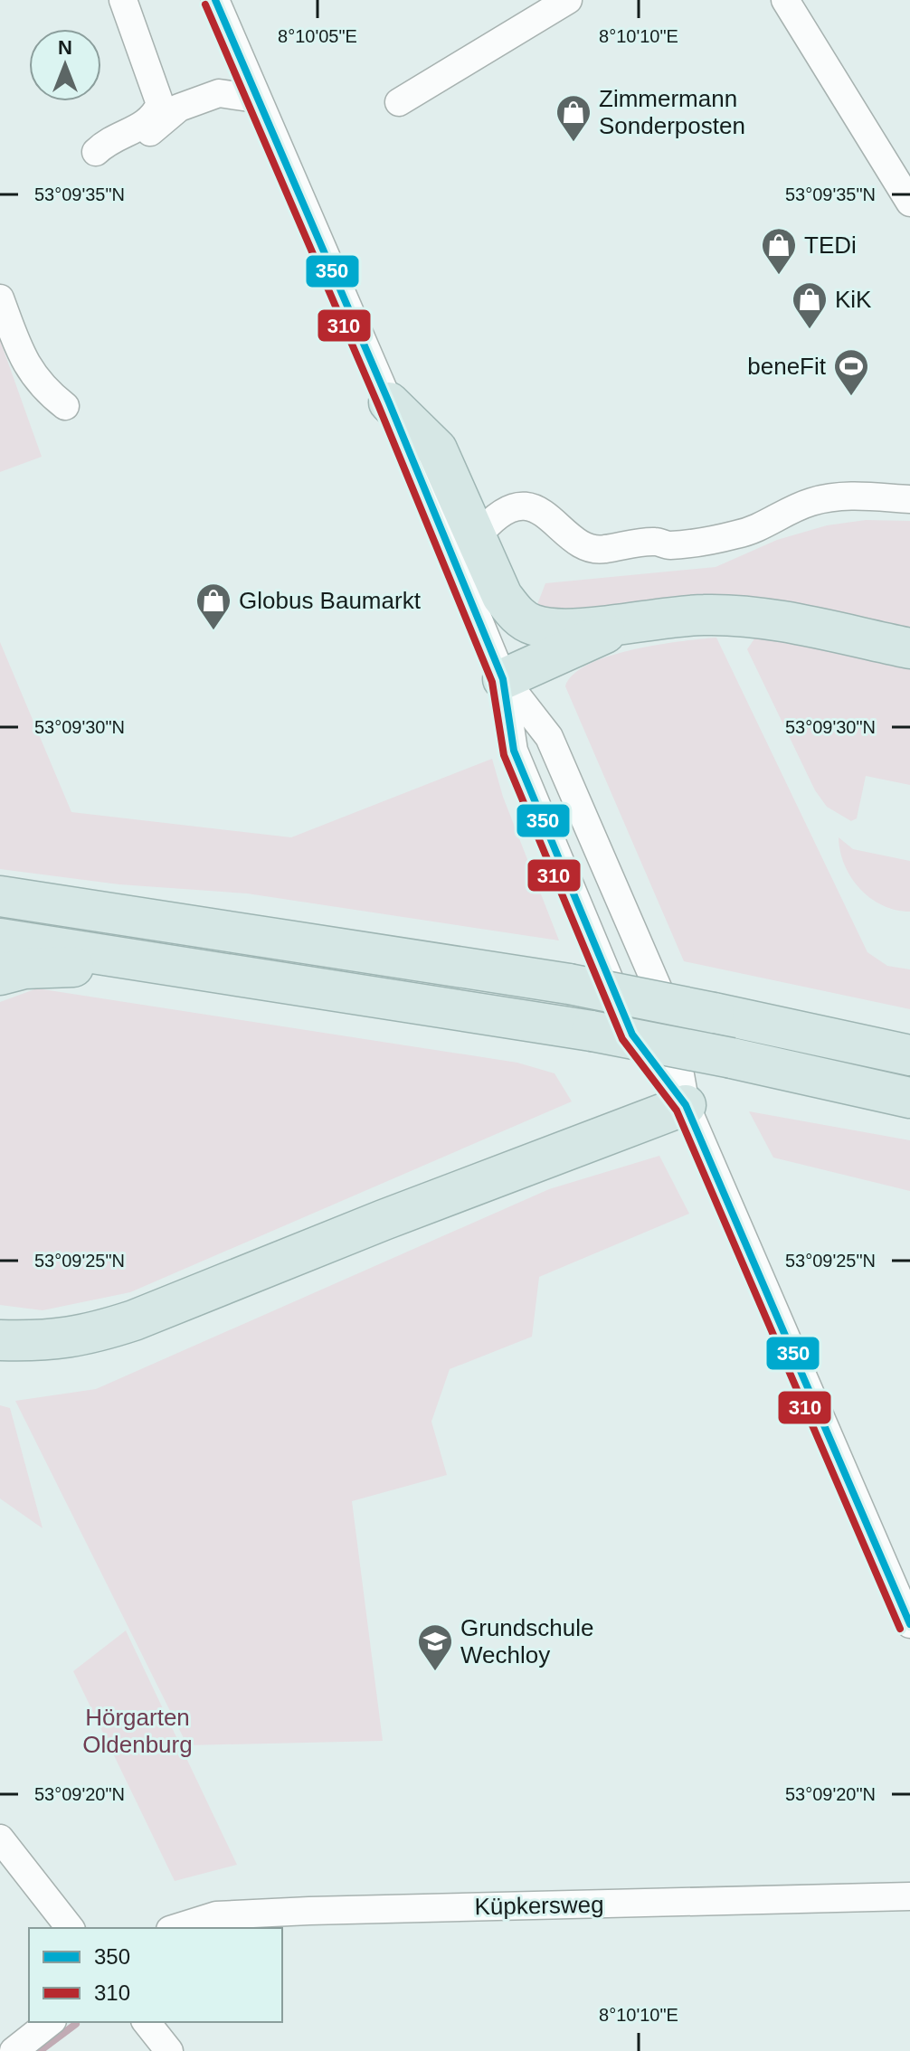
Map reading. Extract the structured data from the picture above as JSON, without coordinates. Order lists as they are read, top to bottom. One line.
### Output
{"streets":{"street":["Küpkersweg"]},"parks":["Hörgarten Oldenburg"],"places":{"shop":["Zimmermann Sonderposten","TEDi","KiK","Globus Baumarkt"],"sports":["beneFit"],"school or university":["Grundschule Wechloy"]},"lines":["transit line 350","transit line 310"],"legend":["350","310"],"north":"top","coordinates":["8°10'05\"E","8°10'10\"E","53°09'35\"N","53°09'30\"N","53°09'25\"N","53°09'20\"N"]}
